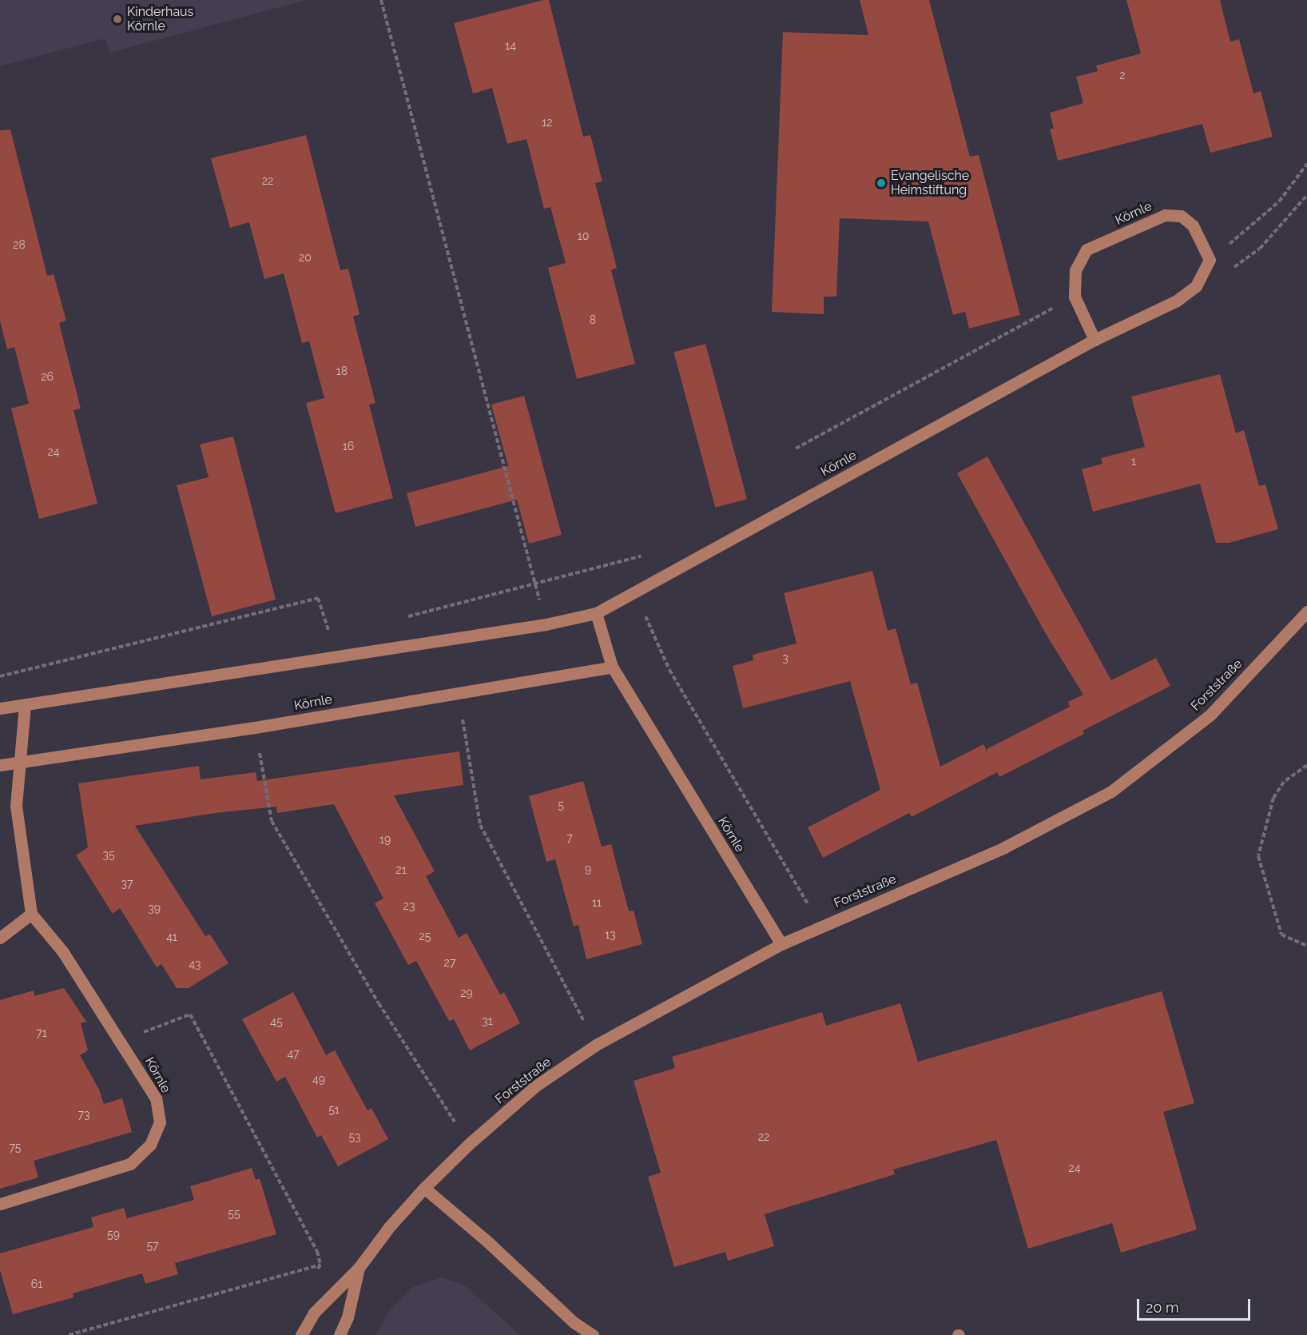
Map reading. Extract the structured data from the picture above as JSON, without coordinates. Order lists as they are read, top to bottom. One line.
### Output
{"streets":{"street":["Körnle","Forststraße"]},"crossings":[["Körnle","Forststraße"]],"places":["Kinderhaus Körnle","Evangelische Heimstiftung"],"house_numbers":["14","2","12","22","10","28","20","8","18","26","16","24","1","3","5","7","19","35","9","21","37","11","23","39","13","25","41","27","43","29","31","45","71","47","49","51","73","53","22","75","24","55","59","57","61"],"scale_bar":"20 m"}
